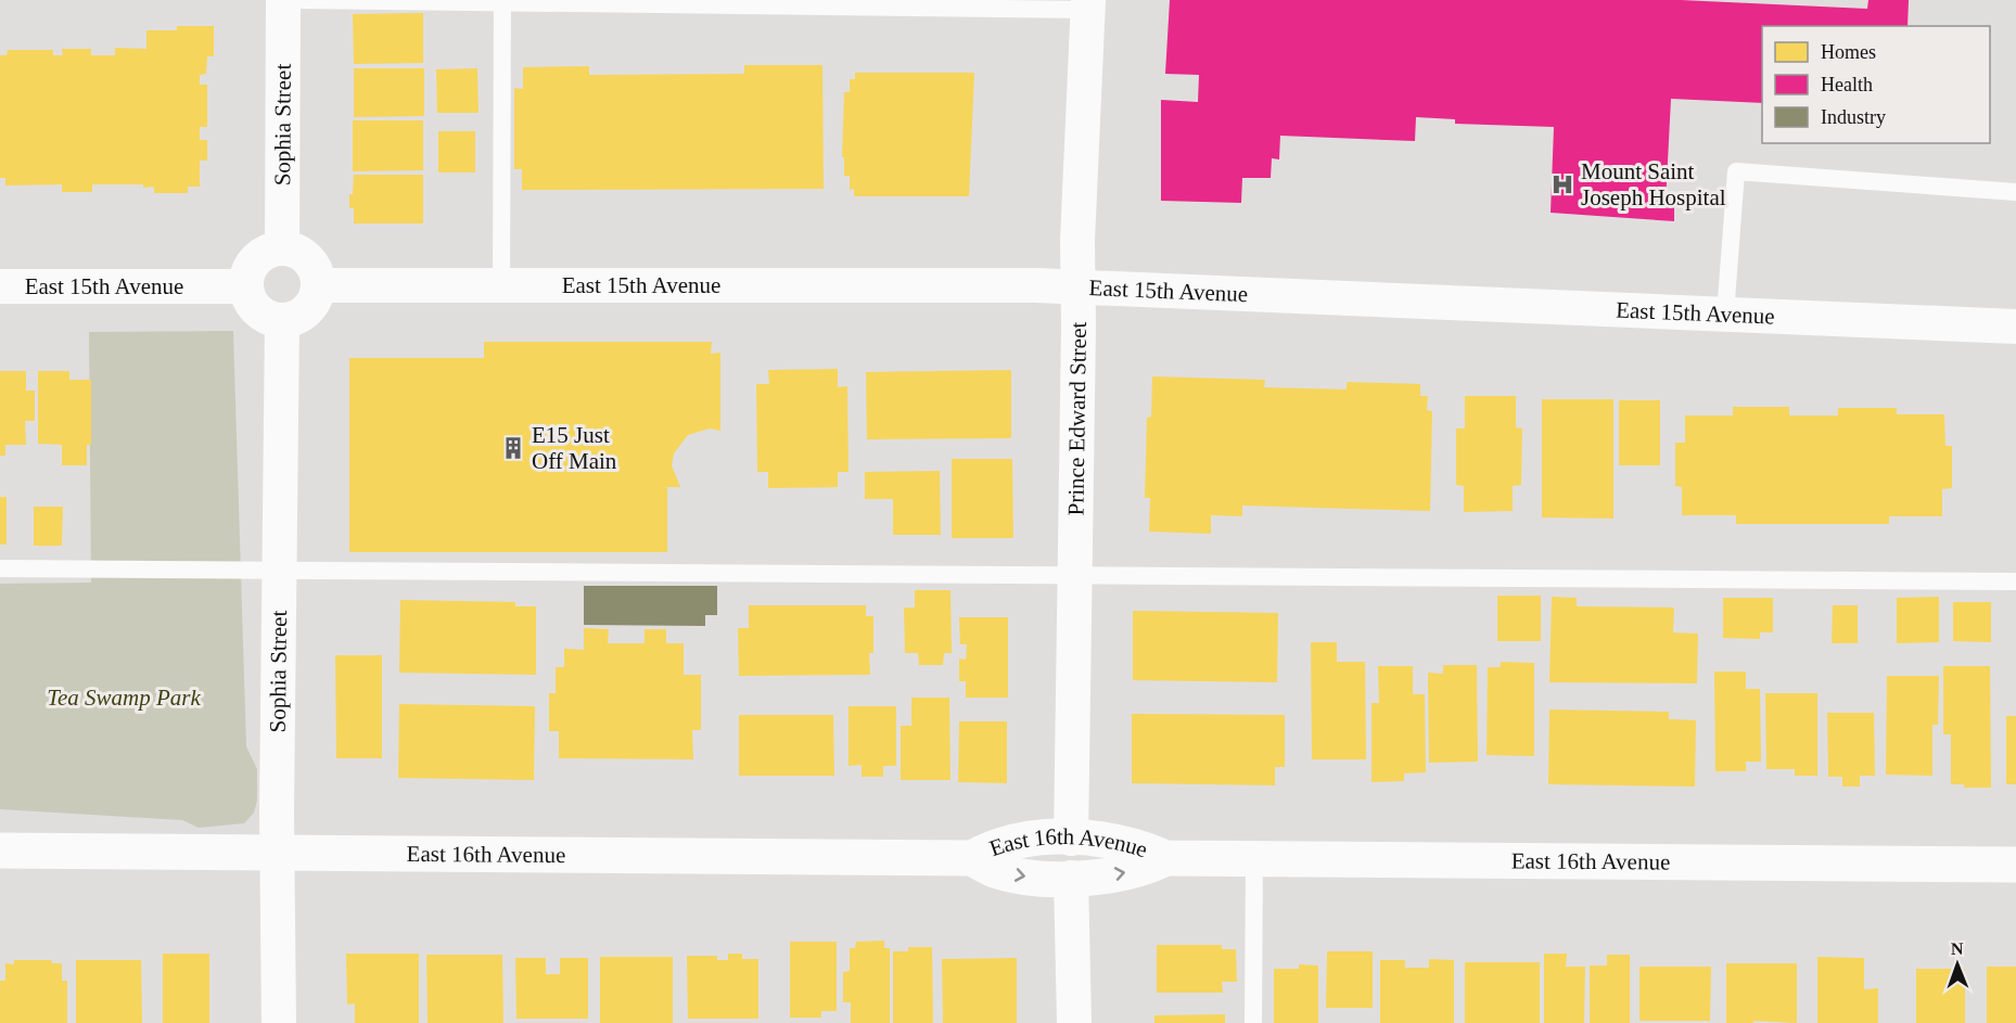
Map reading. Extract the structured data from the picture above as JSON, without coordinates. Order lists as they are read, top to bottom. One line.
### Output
{"streets":{"street":["Sophia Street","East 15th Avenue","Prince Edward Street","East 16th Avenue"]},"crossings":[["Sophia Street","East 15th Avenue"],["Sophia Street","East 16th Avenue"],["East 15th Avenue","Prince Edward Street"],["Prince Edward Street","East 16th Avenue"]],"parks":["Tea Swamp Park"],"places":{"hospital":["Mount Saint Joseph Hospital"],"building":["E15 Just Off Main"]},"legend":["Homes","Health","Industry"],"north":"top"}
